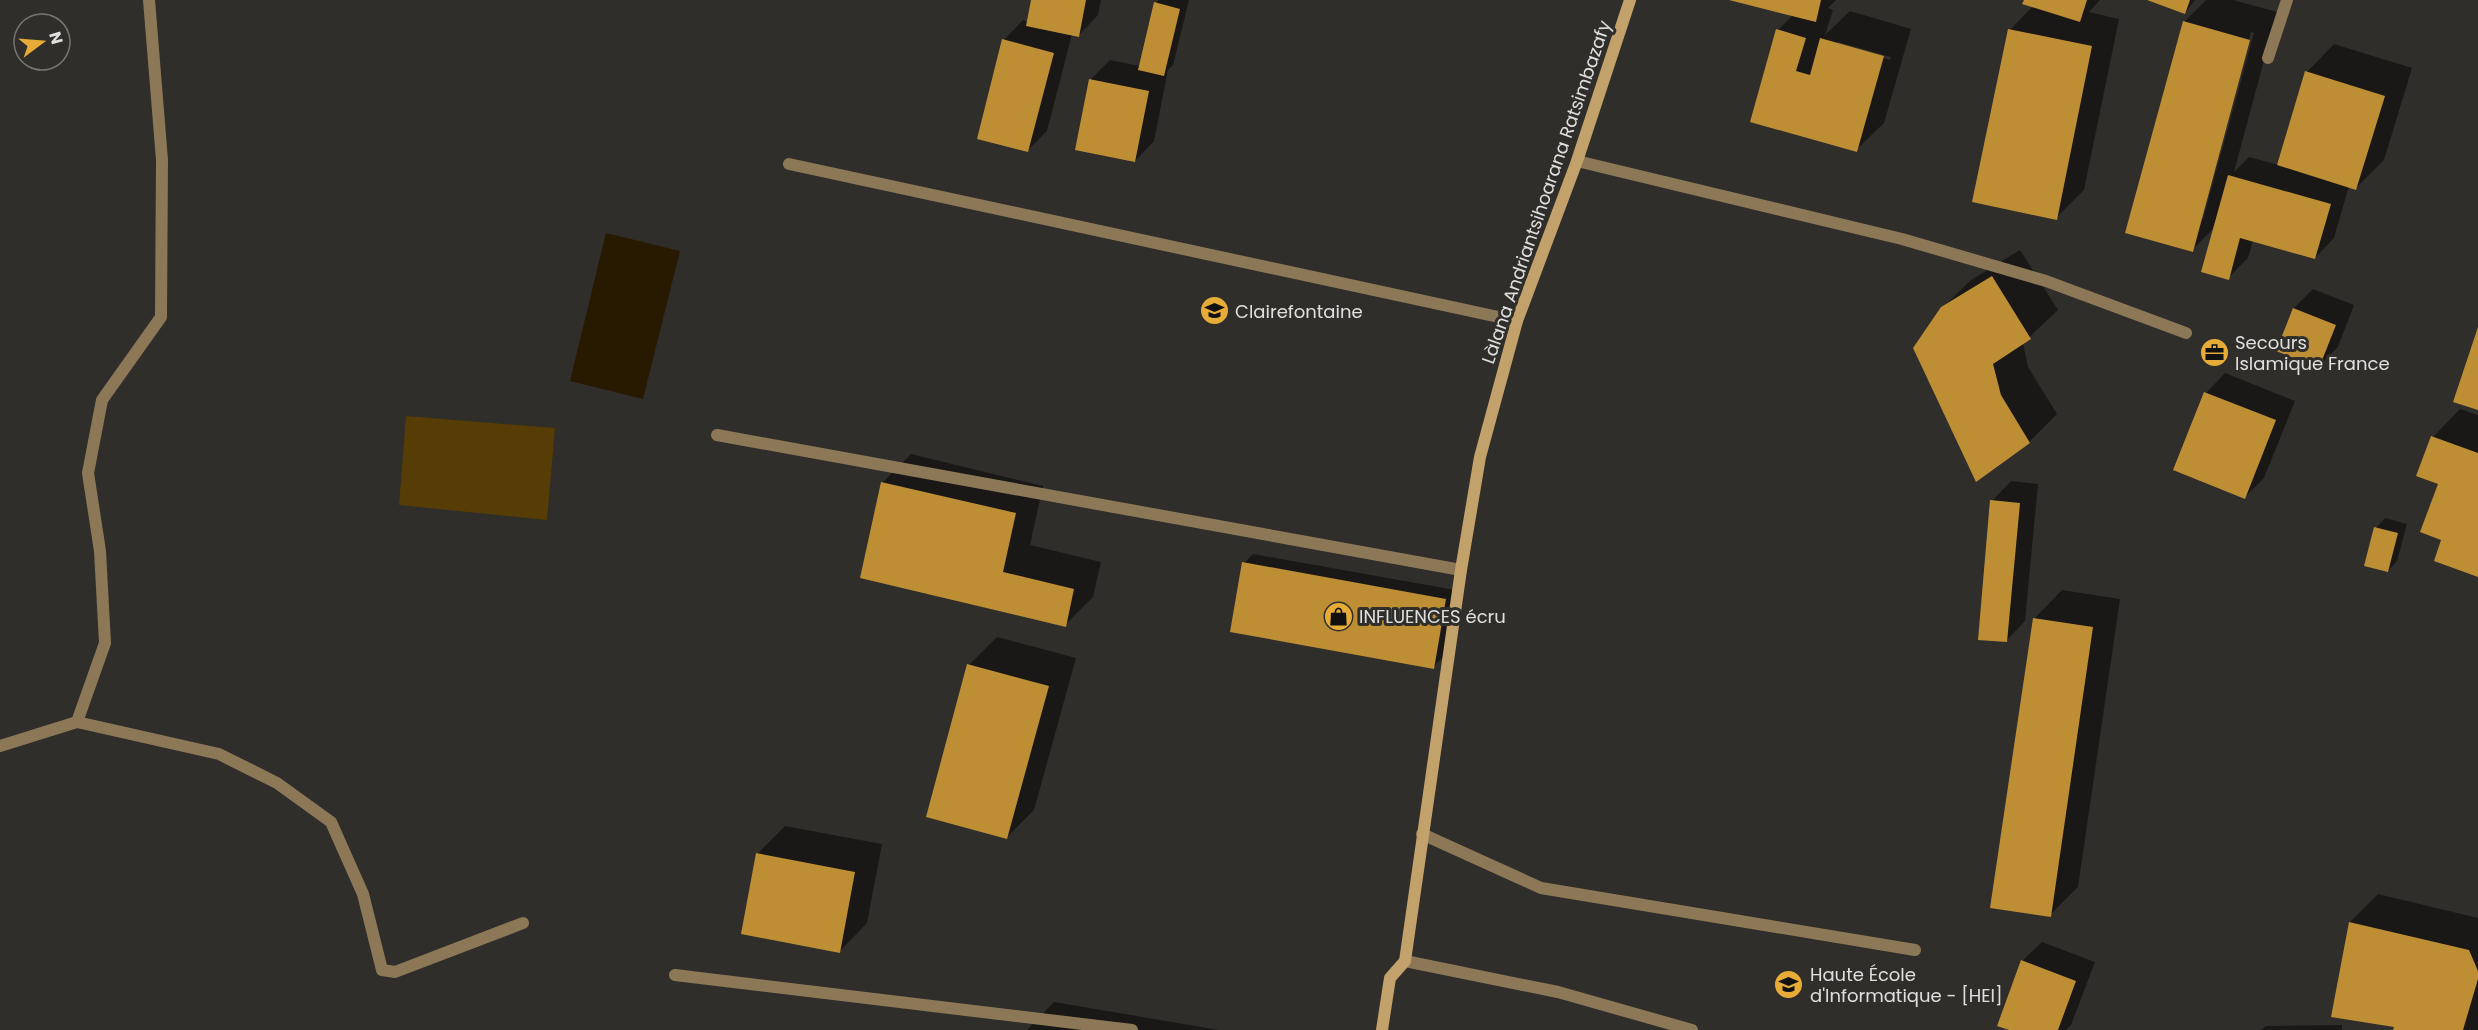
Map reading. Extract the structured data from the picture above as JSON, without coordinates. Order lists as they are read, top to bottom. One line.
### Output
{"streets":{"main road":["Làlana Andriantsihoarana Ratsimbazafy"]},"places":{"school or university":["Clairefontaine","Haute École d'Informatique - [HEI]"],"office":["Secours Islamique France"],"shop":["INFLUENCES écru"]},"north":"right"}
